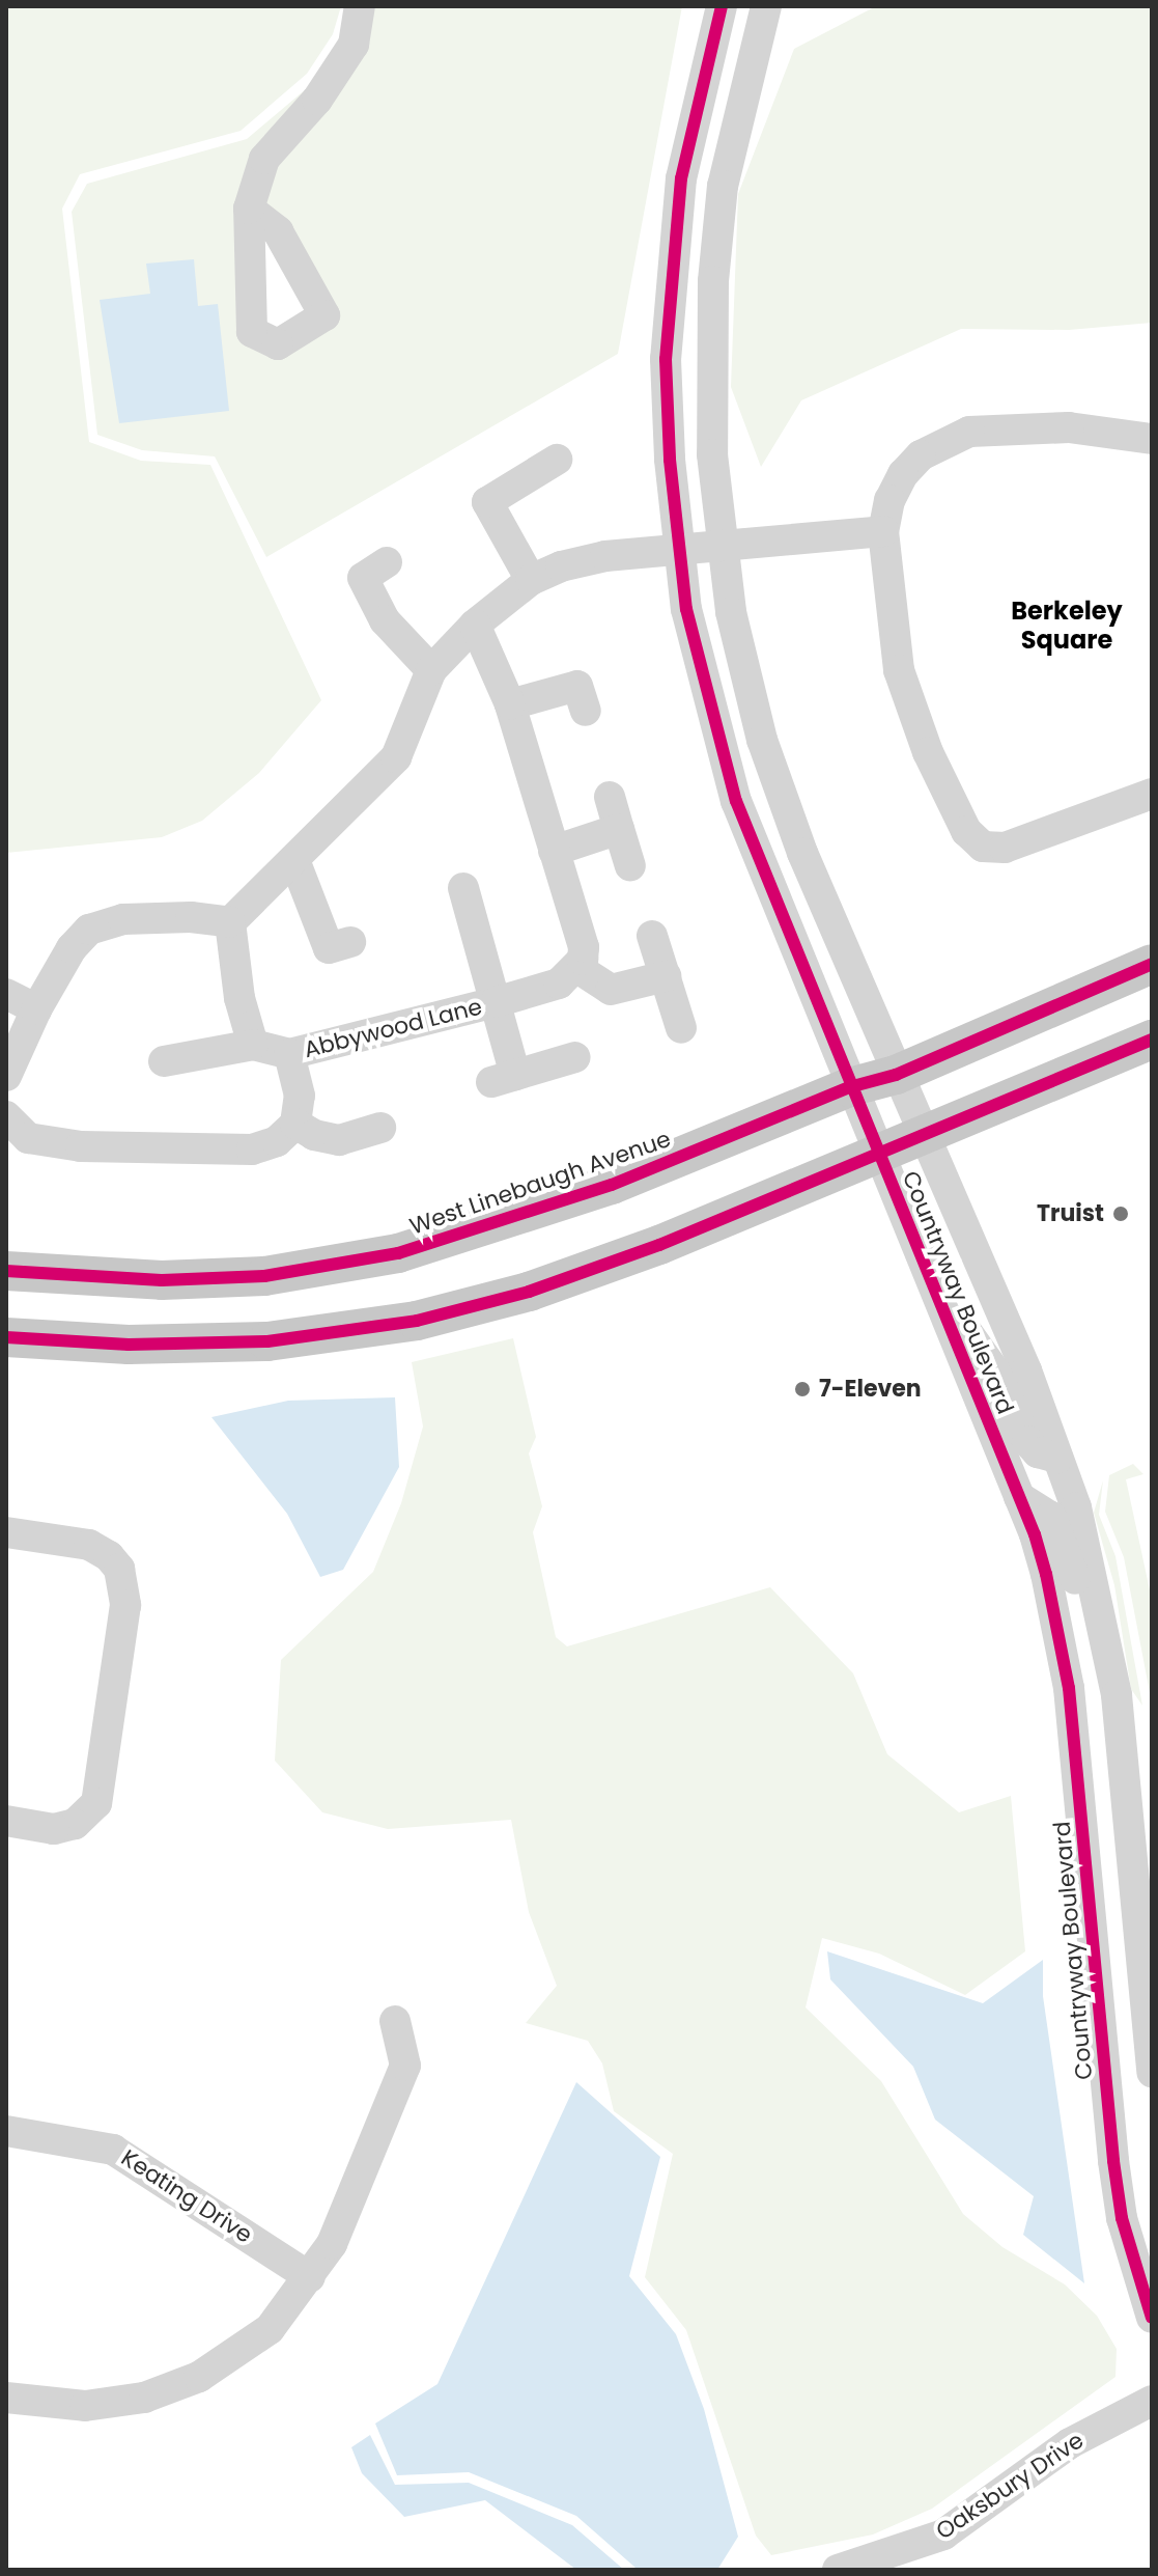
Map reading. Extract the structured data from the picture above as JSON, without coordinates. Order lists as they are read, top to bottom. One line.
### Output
{"streets":{"main road":["West Linebaugh Avenue"],"street":["Abbywood Lane","Countryway Boulevard","Keating Drive","Oaksbury Drive"]},"crossings":[["West Linebaugh Avenue","Countryway Boulevard"]],"districts":["Berkeley Square"],"places":["Truist","7-Eleven"]}
